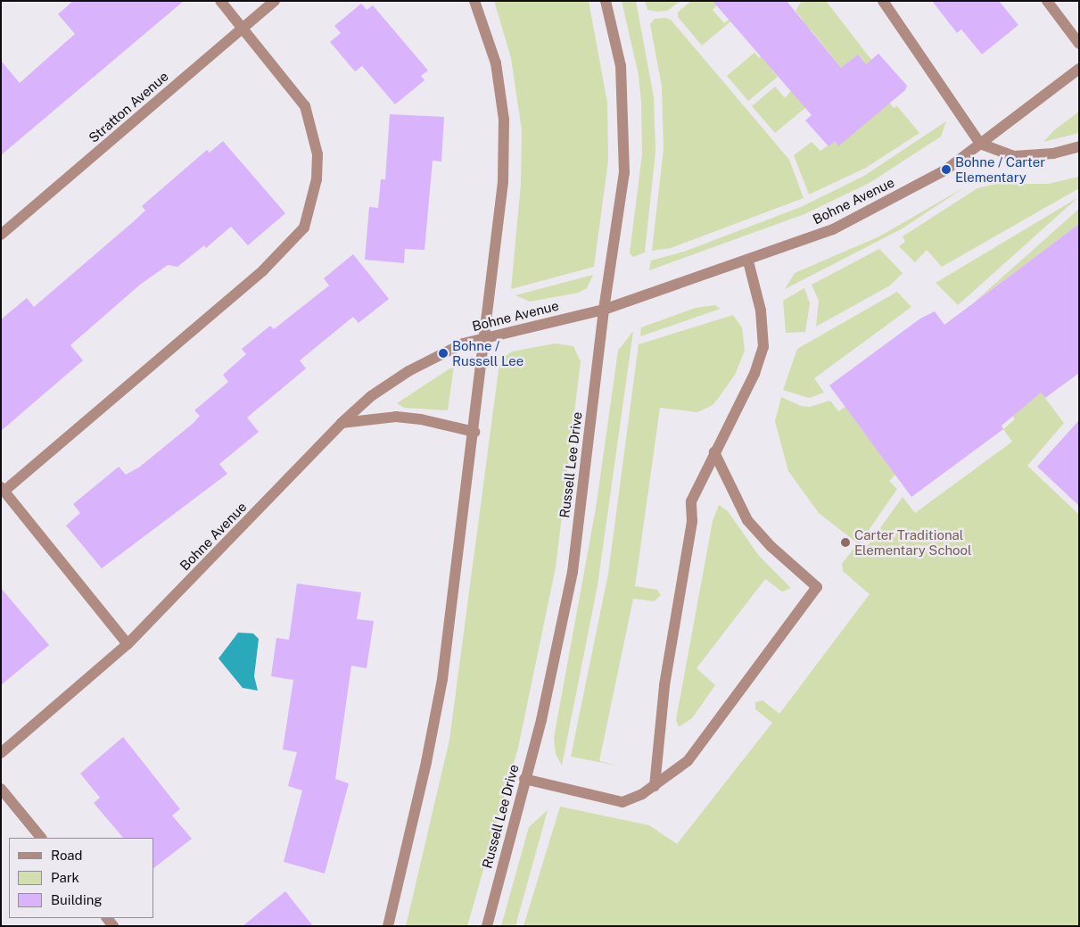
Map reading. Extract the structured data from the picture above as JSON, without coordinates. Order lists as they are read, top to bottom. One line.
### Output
{"streets":{"street":["Stratton Avenue","Bohne Avenue","Russell Lee Drive"]},"crossings":[["Bohne Avenue","Russell Lee Drive"]],"places":["Bohne / Carter Elementary","Bohne / Russell Lee","Carter Traditional Elementary School"],"legend":["Road","Park","Building"]}
